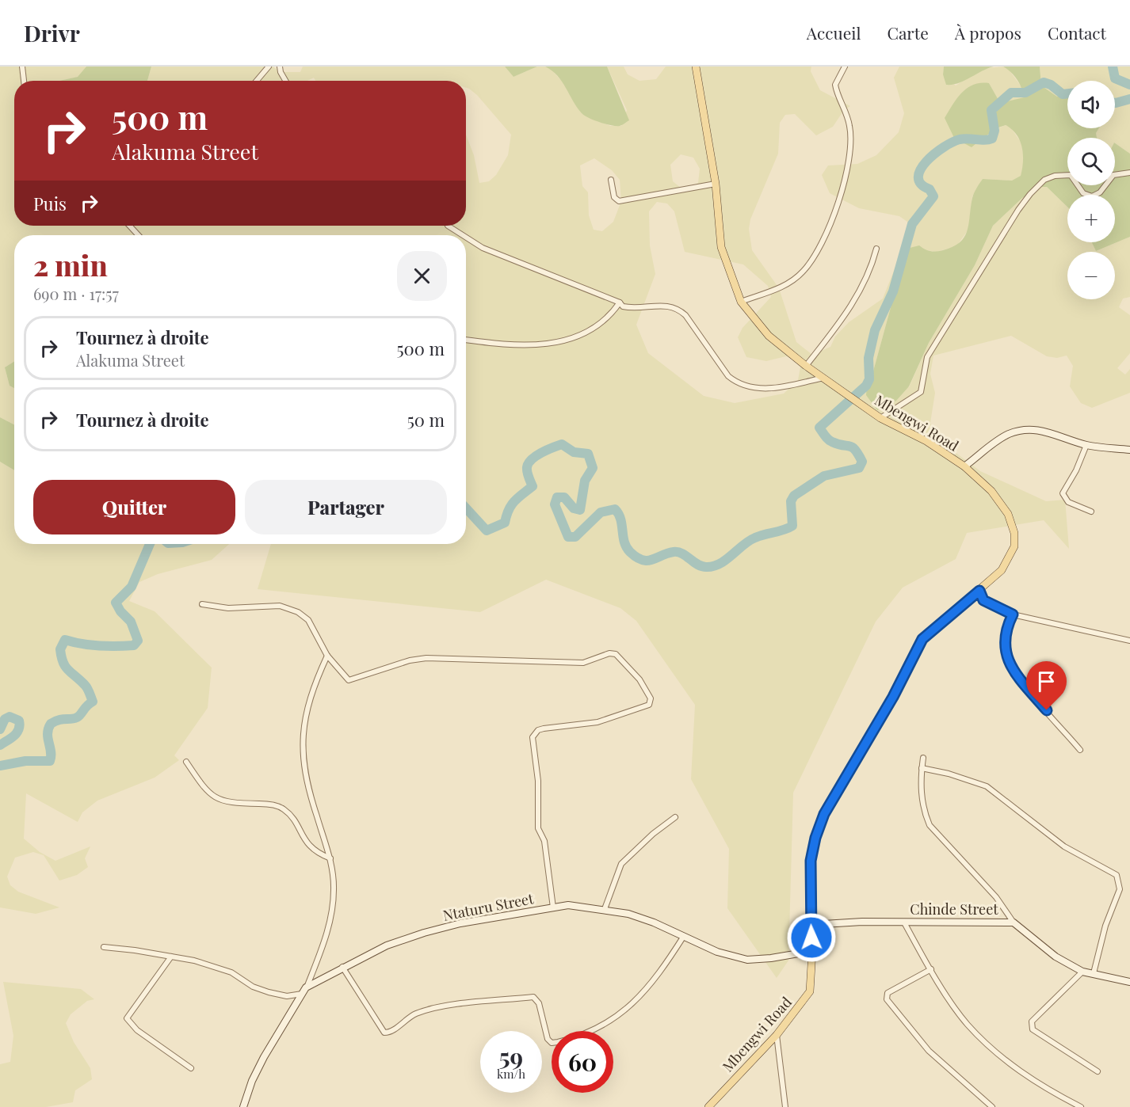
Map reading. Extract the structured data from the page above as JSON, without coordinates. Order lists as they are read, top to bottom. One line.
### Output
{"streets":{"main road":["Mbengwi Road"],"street":["Ntaturu Street","Chinde Street"]},"crossings":[["Mbengwi Road","Ntaturu Street"],["Mbengwi Road","Chinde Street"]],"page":{"header":"Drivr","nav":["Accueil","Carte","À propos","Contact"],"map_buttons":["+","−"],"turn":["500 m","Alakuma Street"],"then":"Puis","heading":["2 min","690 m · 17:57"],"list":[{"name":"Tournez à droite","note":"Alakuma Street","value":"500 m"},{"name":"Tournez à droite","value":"50 m"}],"buttons":["Quitter","Partager"],"speed":"59 km/h","limit":"60"}}
